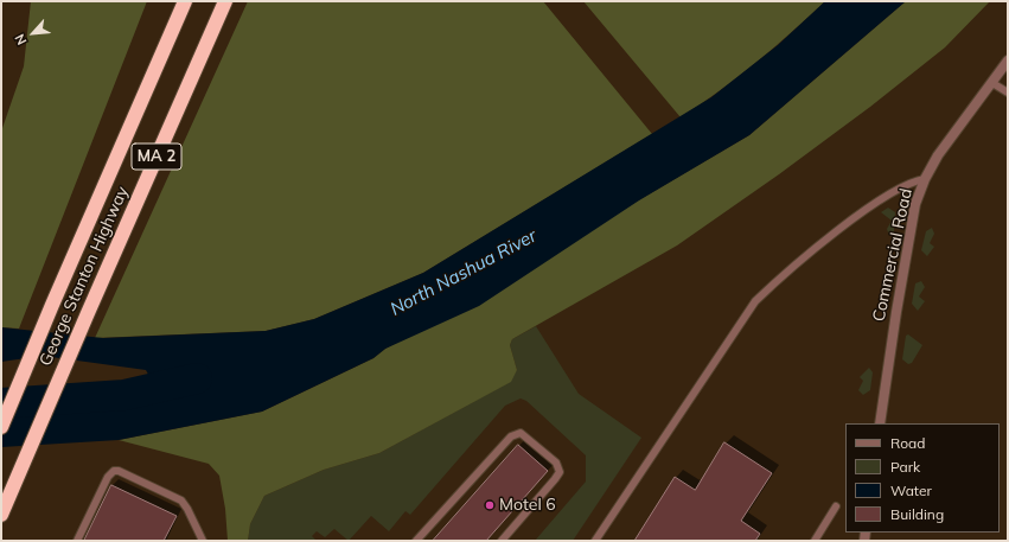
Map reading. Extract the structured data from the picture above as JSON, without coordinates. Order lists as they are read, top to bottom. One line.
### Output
{"streets":{"highway":["MA 2","George Stanton Highway"],"street":["Commercial Road"]},"water":["North Nashua River"],"places":["Motel 6"],"legend":["Road","Park","Water","Building"],"north":"bottom left"}
